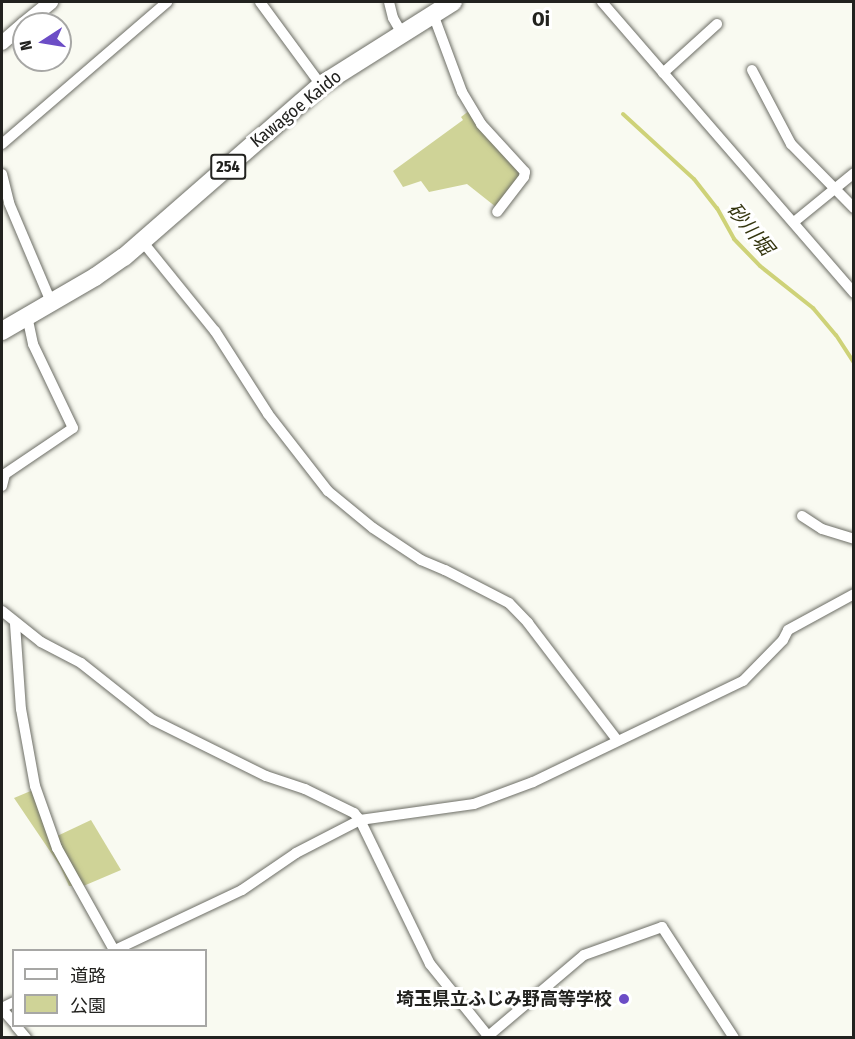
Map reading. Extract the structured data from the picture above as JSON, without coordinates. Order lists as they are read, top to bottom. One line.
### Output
{"streets":{"highway":["Kawagoe Kaido","254"]},"districts":["Oi"],"water":["砂川堀"],"places":["埼玉県立ふじみ野高等学校"],"legend":["道路","公園"],"north":"left"}
